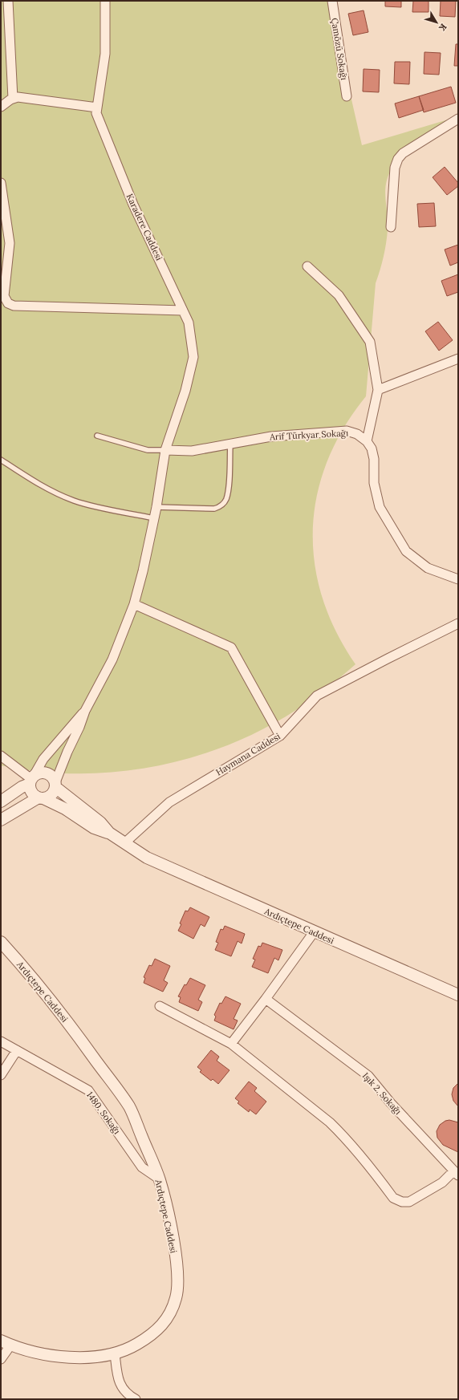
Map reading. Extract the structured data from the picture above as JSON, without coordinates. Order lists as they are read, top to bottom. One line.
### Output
{"streets":{"street":["Çamözü Sokağı","Karadere Caddesi","Arif Türkyar Sokağı","Haymana Caddesi","Ardıçtepe Caddesi","Işık 2. Sokağı","1480. Sokağı"]},"crossings":[["Karadere Caddesi","Arif Türkyar Sokağı"],["Haymana Caddesi","Ardıçtepe Caddesi"],["Ardıçtepe Caddesi","1480. Sokağı"]],"north":"bottom right"}
